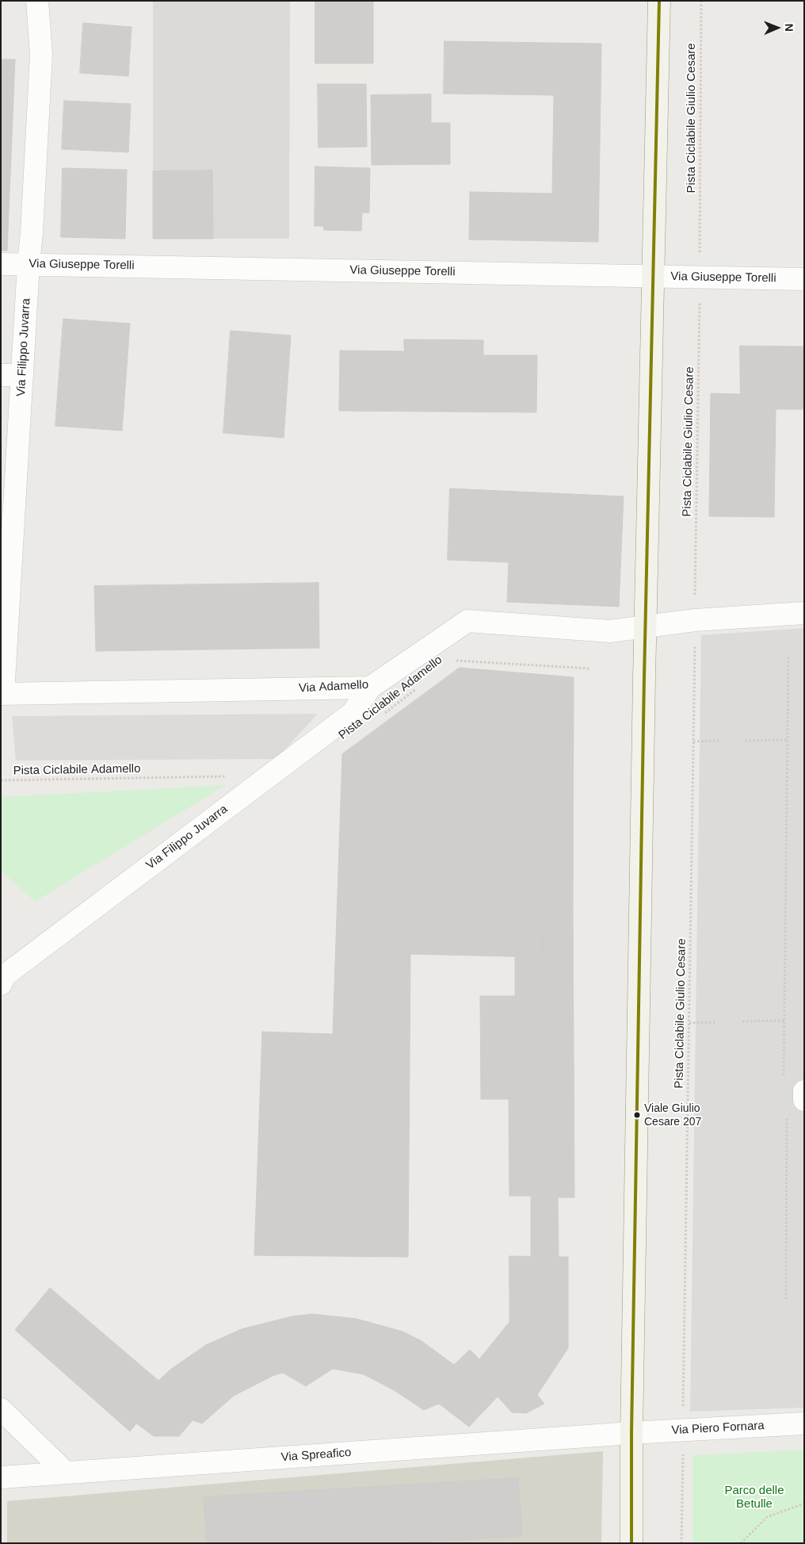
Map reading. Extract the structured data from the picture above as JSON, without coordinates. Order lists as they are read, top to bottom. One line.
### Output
{"streets":{"street":["Via Giuseppe Torelli","Via Filippo Juvarra","Via Adamello","Via Piero Fornara","Via Spreafico"],"path":["Pista Ciclabile Giulio Cesare","Pista Ciclabile Adamello"]},"crossings":[["Via Giuseppe Torelli","Via Filippo Juvarra"],["Via Filippo Juvarra","Via Adamello"],["Via Piero Fornara","Via Spreafico"]],"parks":["Parco delle Betulle"],"places":["Viale Giulio Cesare 207"],"north":"right"}
